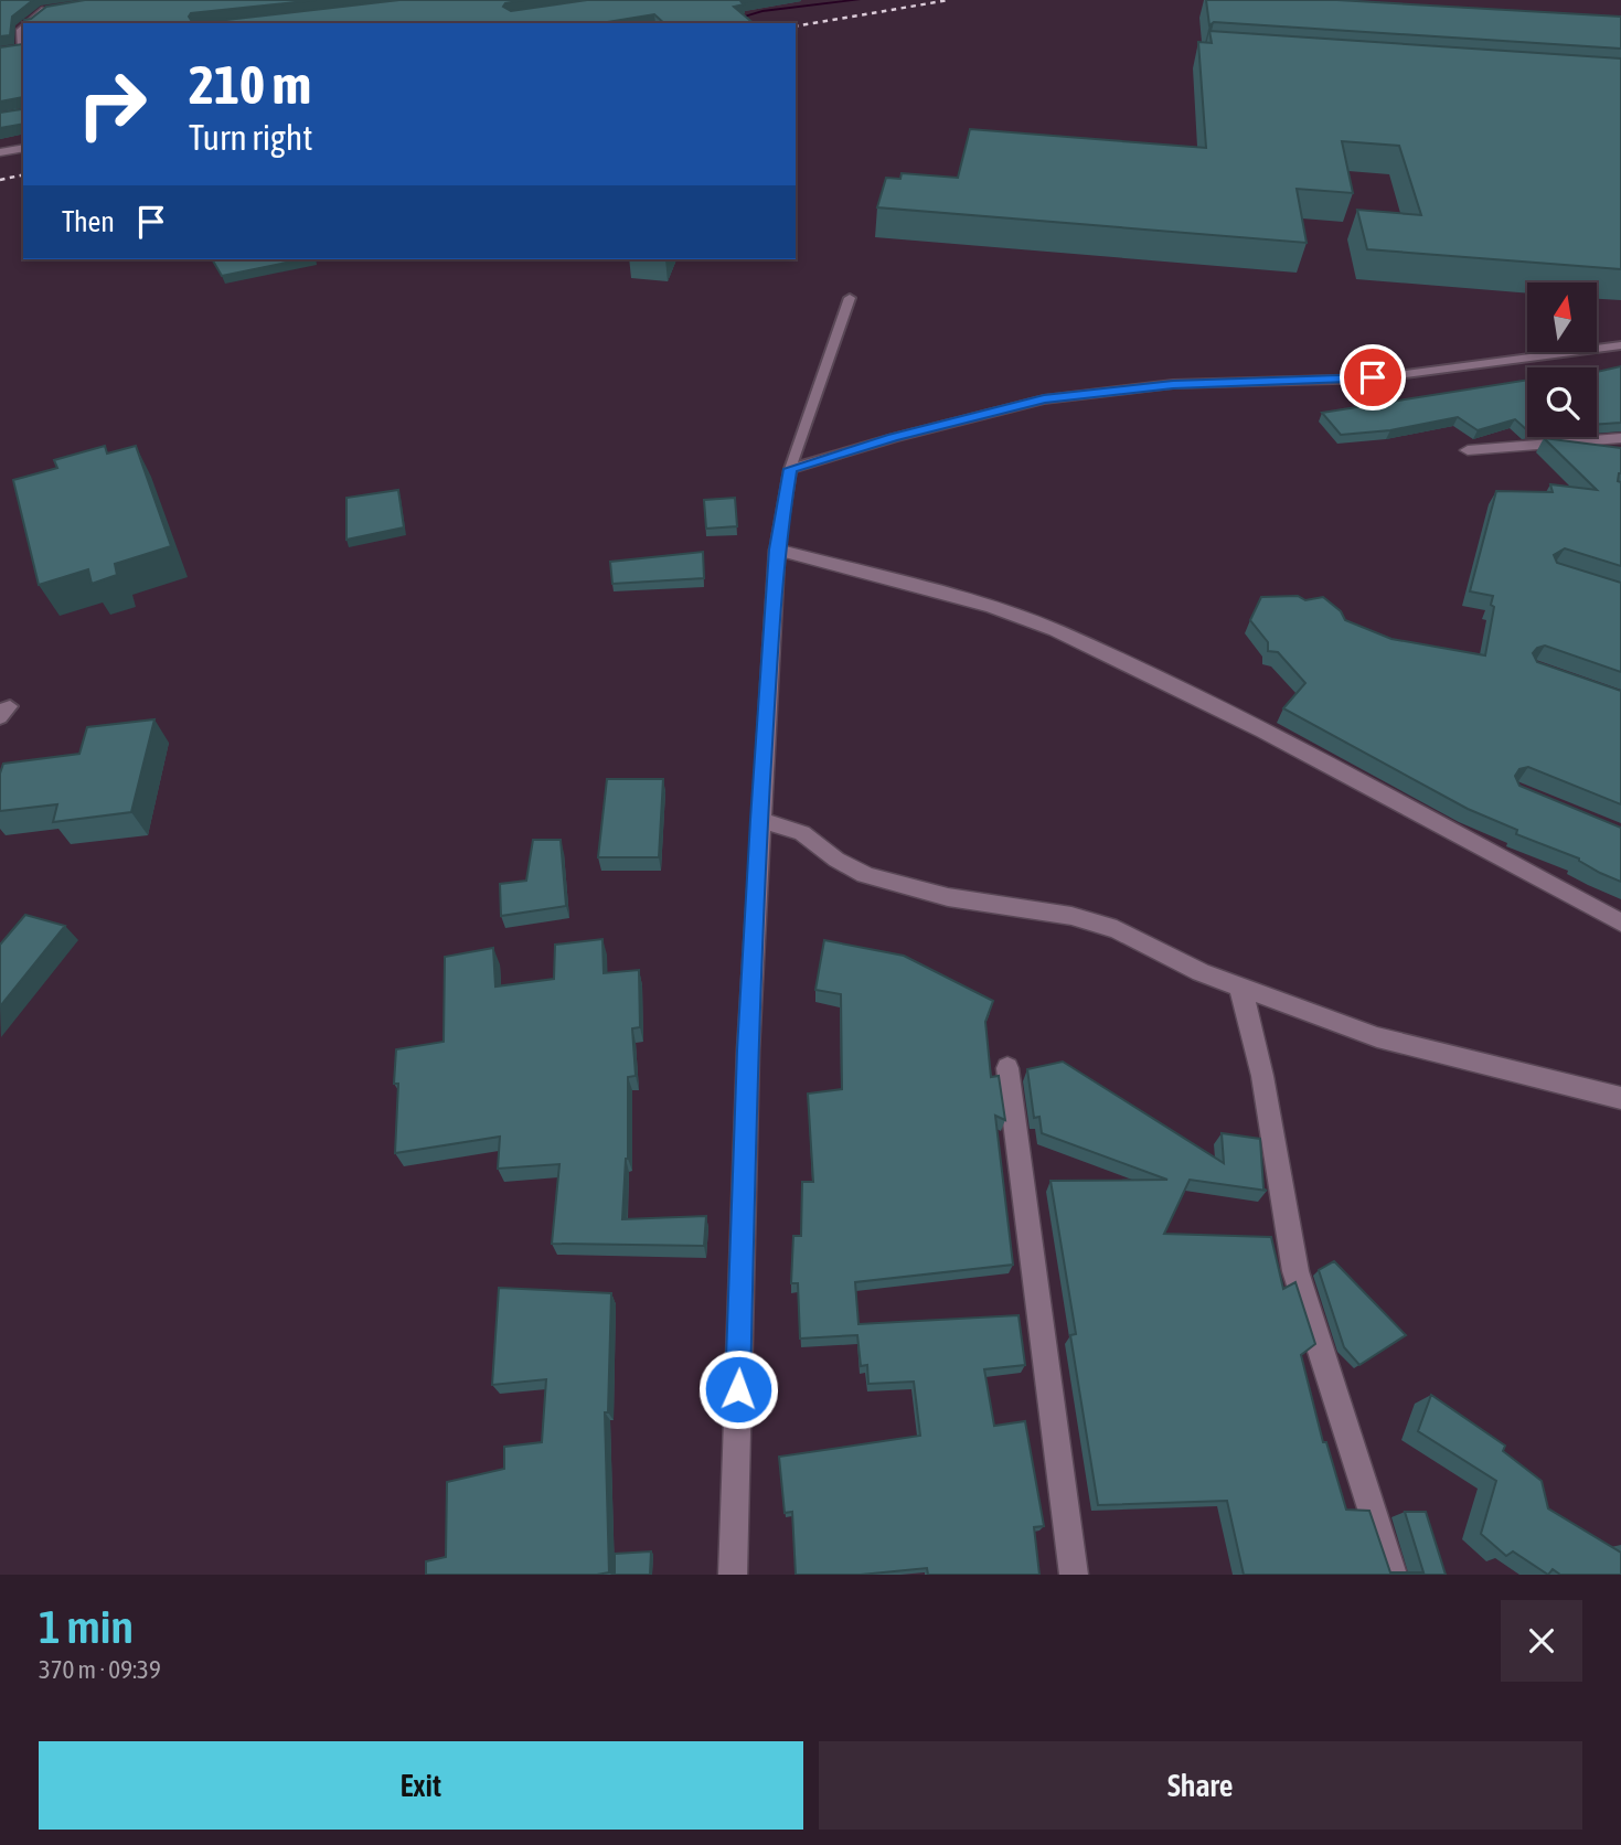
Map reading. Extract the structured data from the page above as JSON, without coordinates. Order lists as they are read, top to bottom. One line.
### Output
{"north":"top","page":{"turn":["210 m","Turn right"],"then":"Then","heading":["1 min","370 m · 09:39"],"buttons":["Exit","Share"]}}
